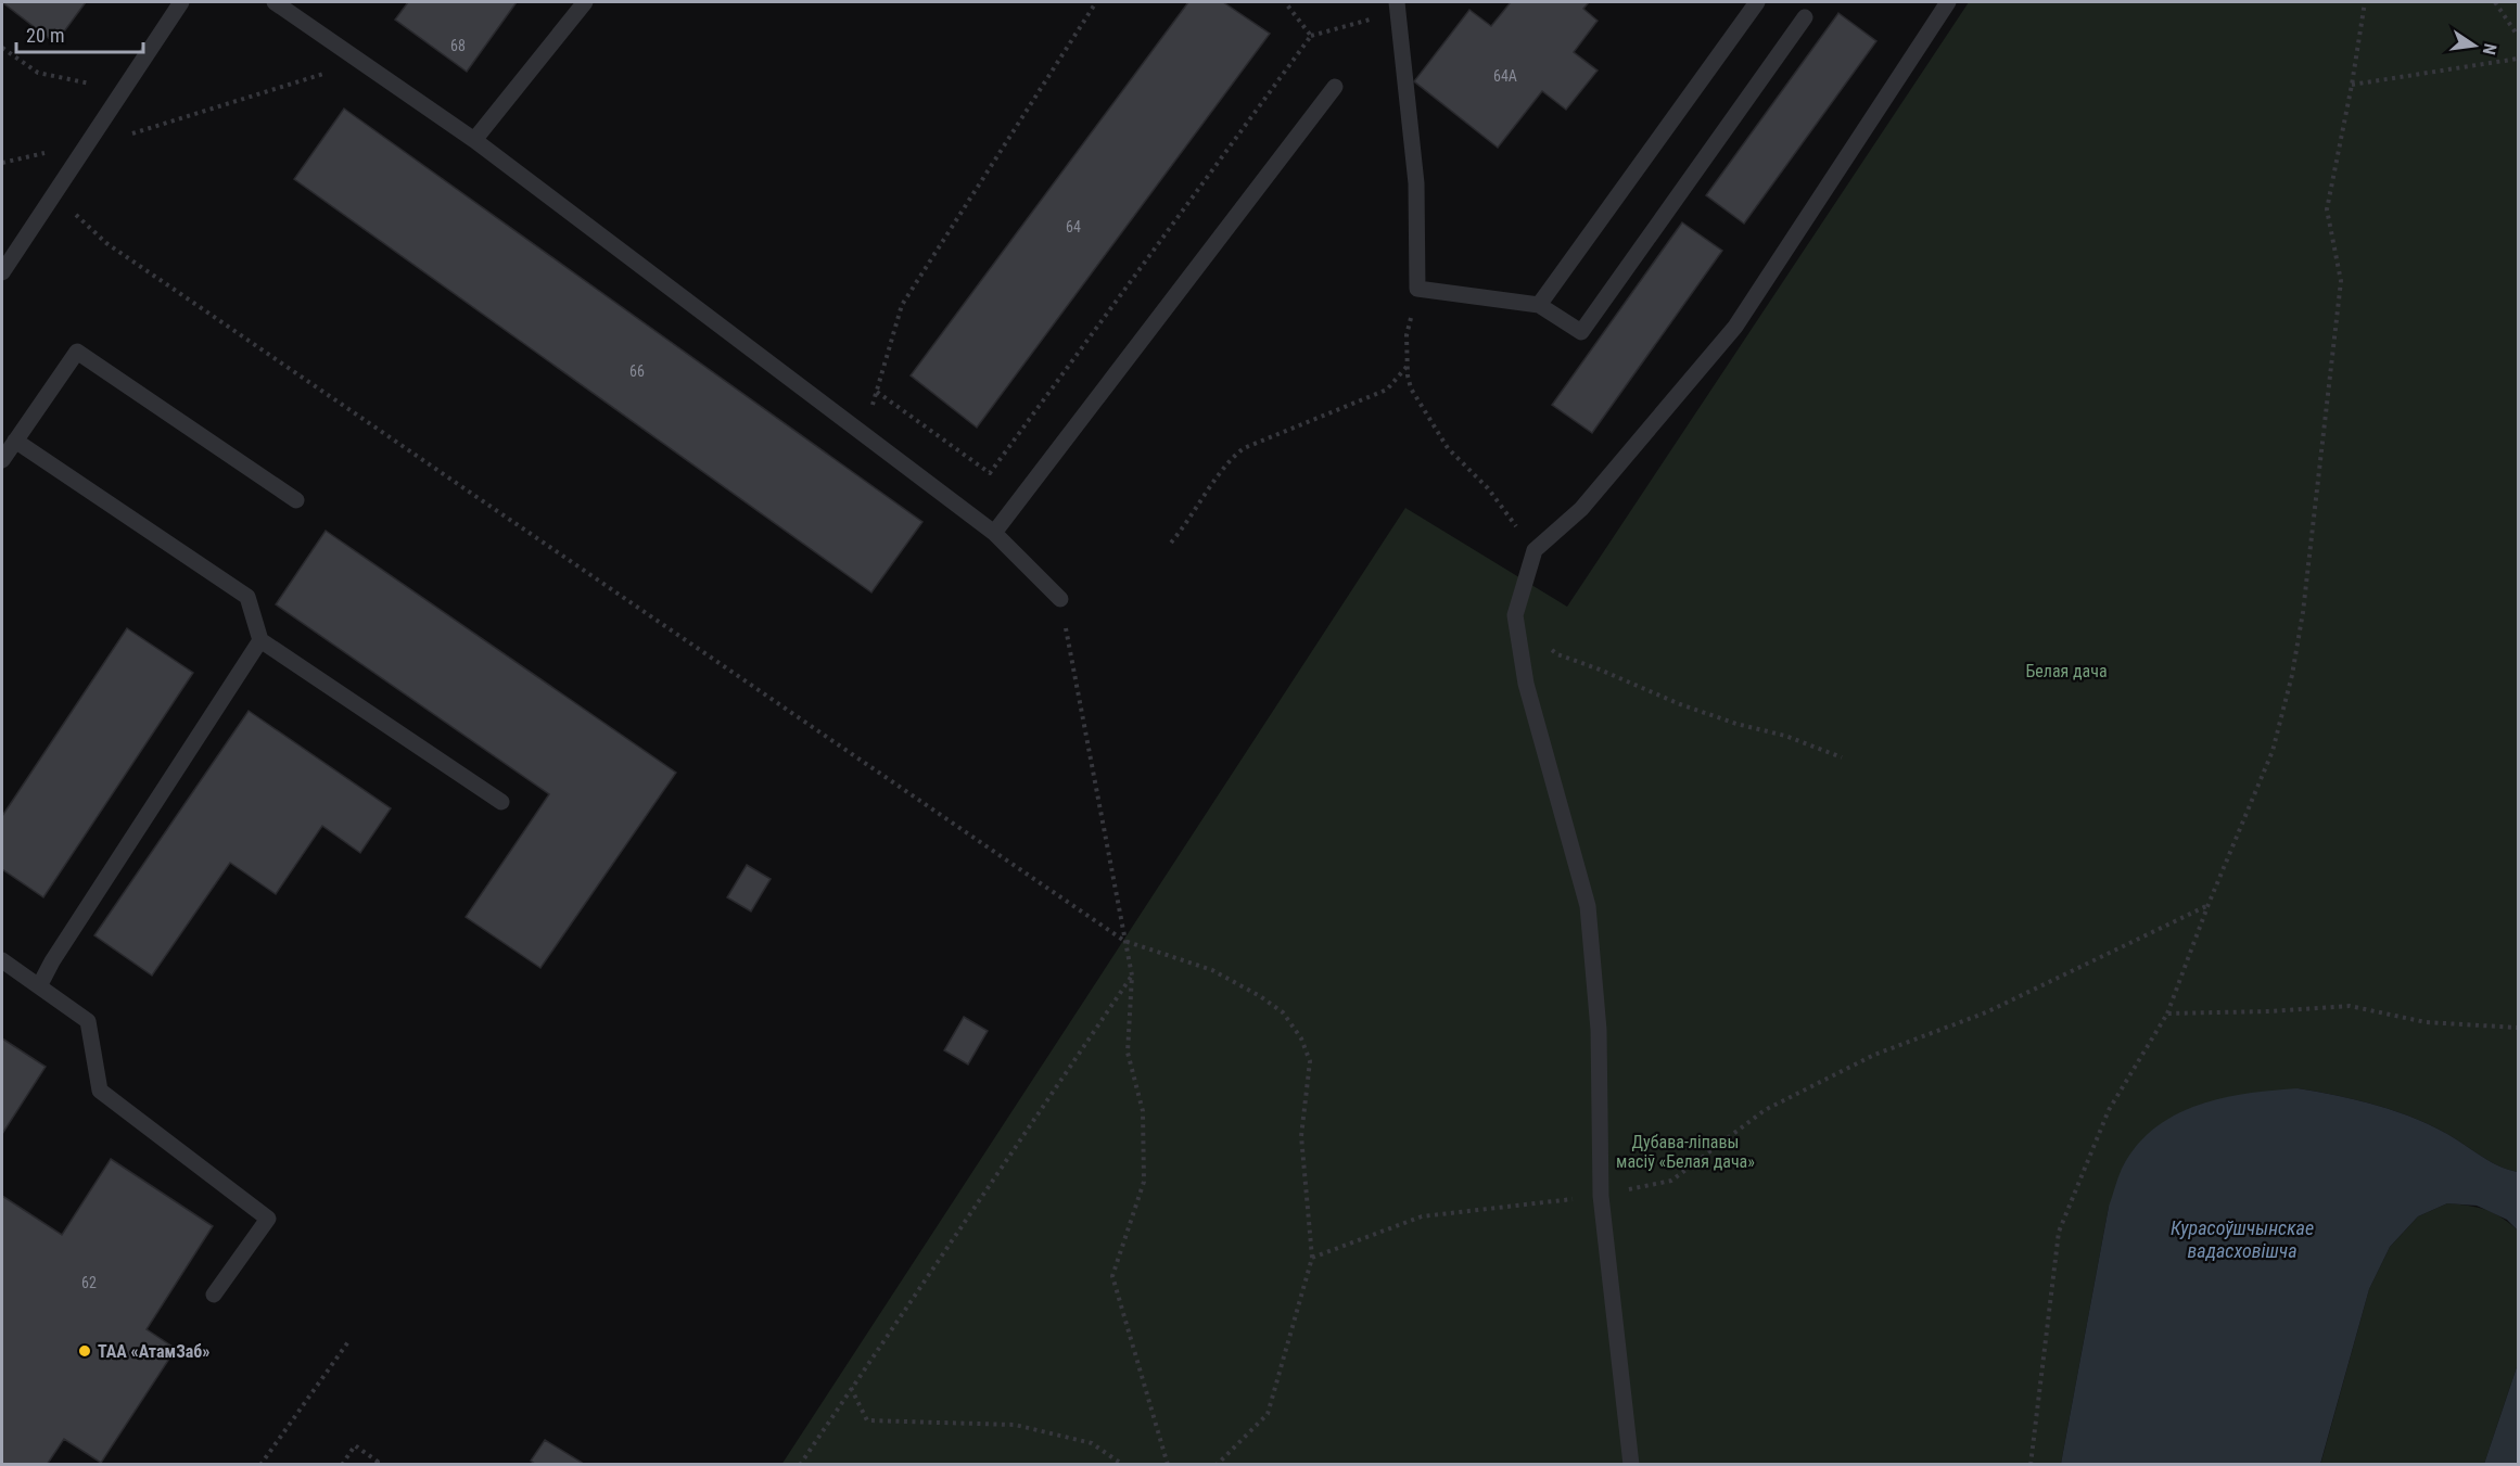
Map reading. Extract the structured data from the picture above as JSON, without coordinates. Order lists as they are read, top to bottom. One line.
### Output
{"water":["Курасоўшчынскае вадасховішча"],"parks":["Белая дача","Дубава-ліпавы масіў «Белая дача»"],"places":["ТАА «АтамЗаб»"],"house_numbers":["68","64А","64","66","62"],"scale_bar":"20 m","north":"right"}
